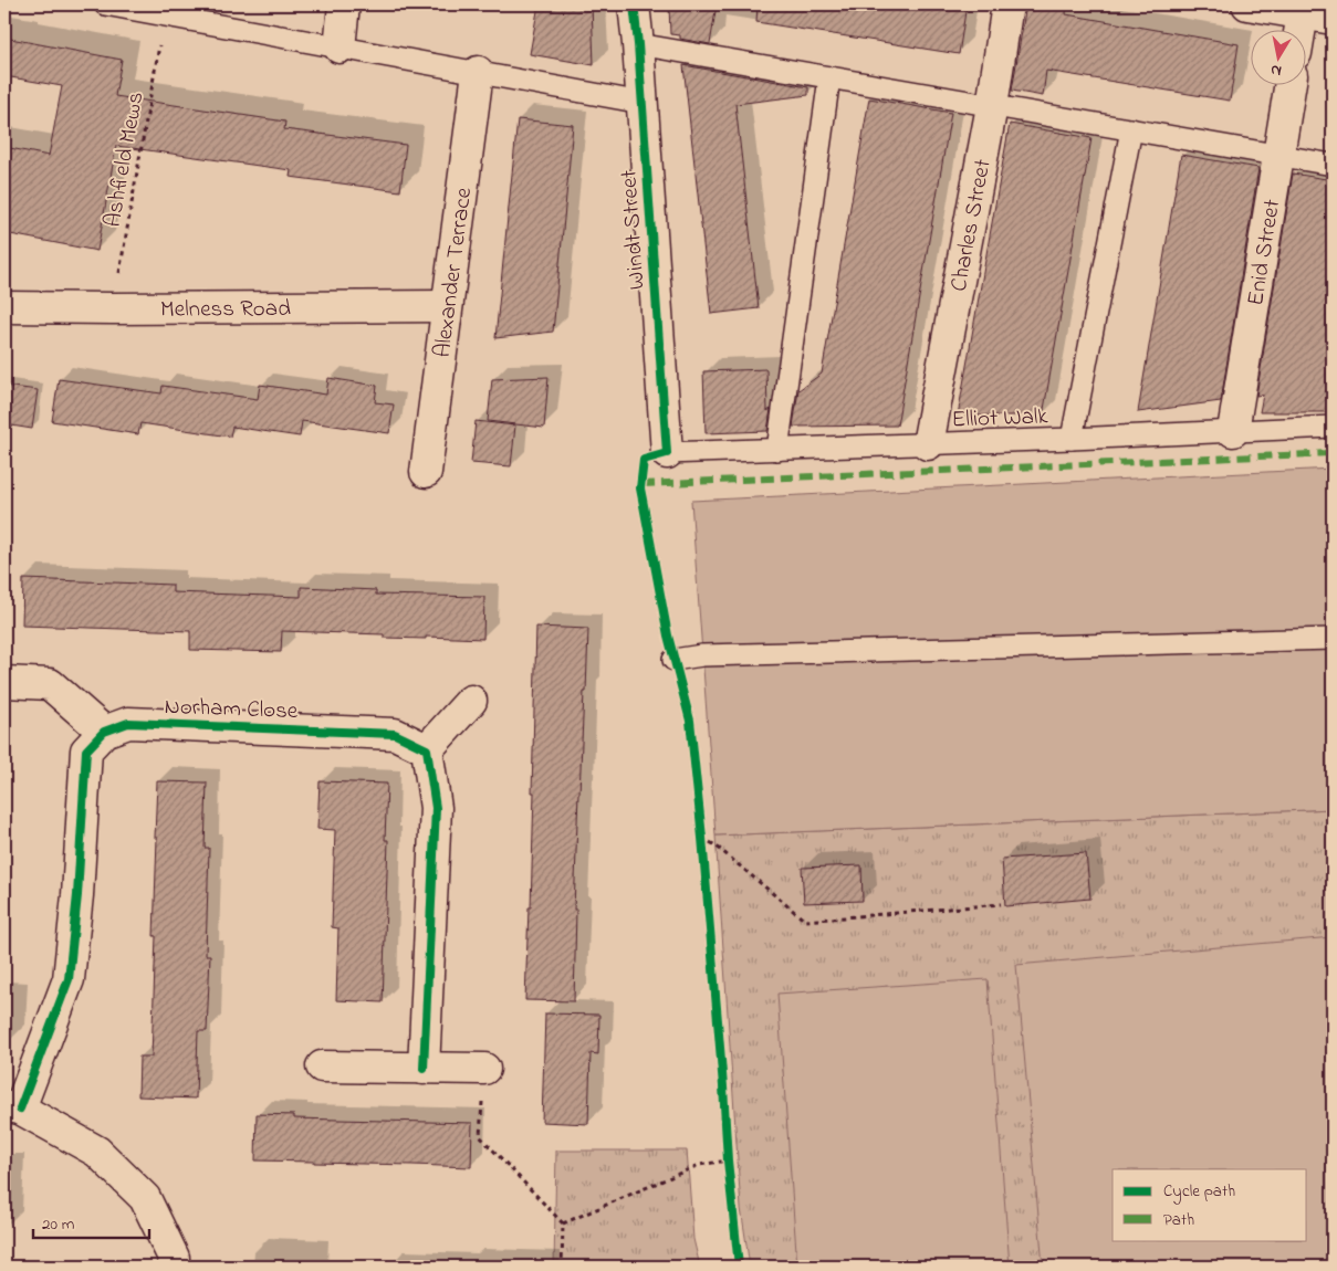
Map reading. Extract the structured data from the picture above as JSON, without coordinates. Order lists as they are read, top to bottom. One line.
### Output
{"streets":{"street":["Charles Street","Windt Street","Enid Street","Alexander Terrace","Melness Road","Norham Close"],"lane":["Elliot Walk"],"path":["Ashfield Mews"]},"crossings":[["Ashfield Mews","Melness Road"],["Charles Street","Elliot Walk"],["Windt Street","Elliot Walk"],["Enid Street","Elliot Walk"],["Alexander Terrace","Melness Road"]],"legend":["Cycle path","Path"],"scale_bar":"20 m","north":"bottom"}
